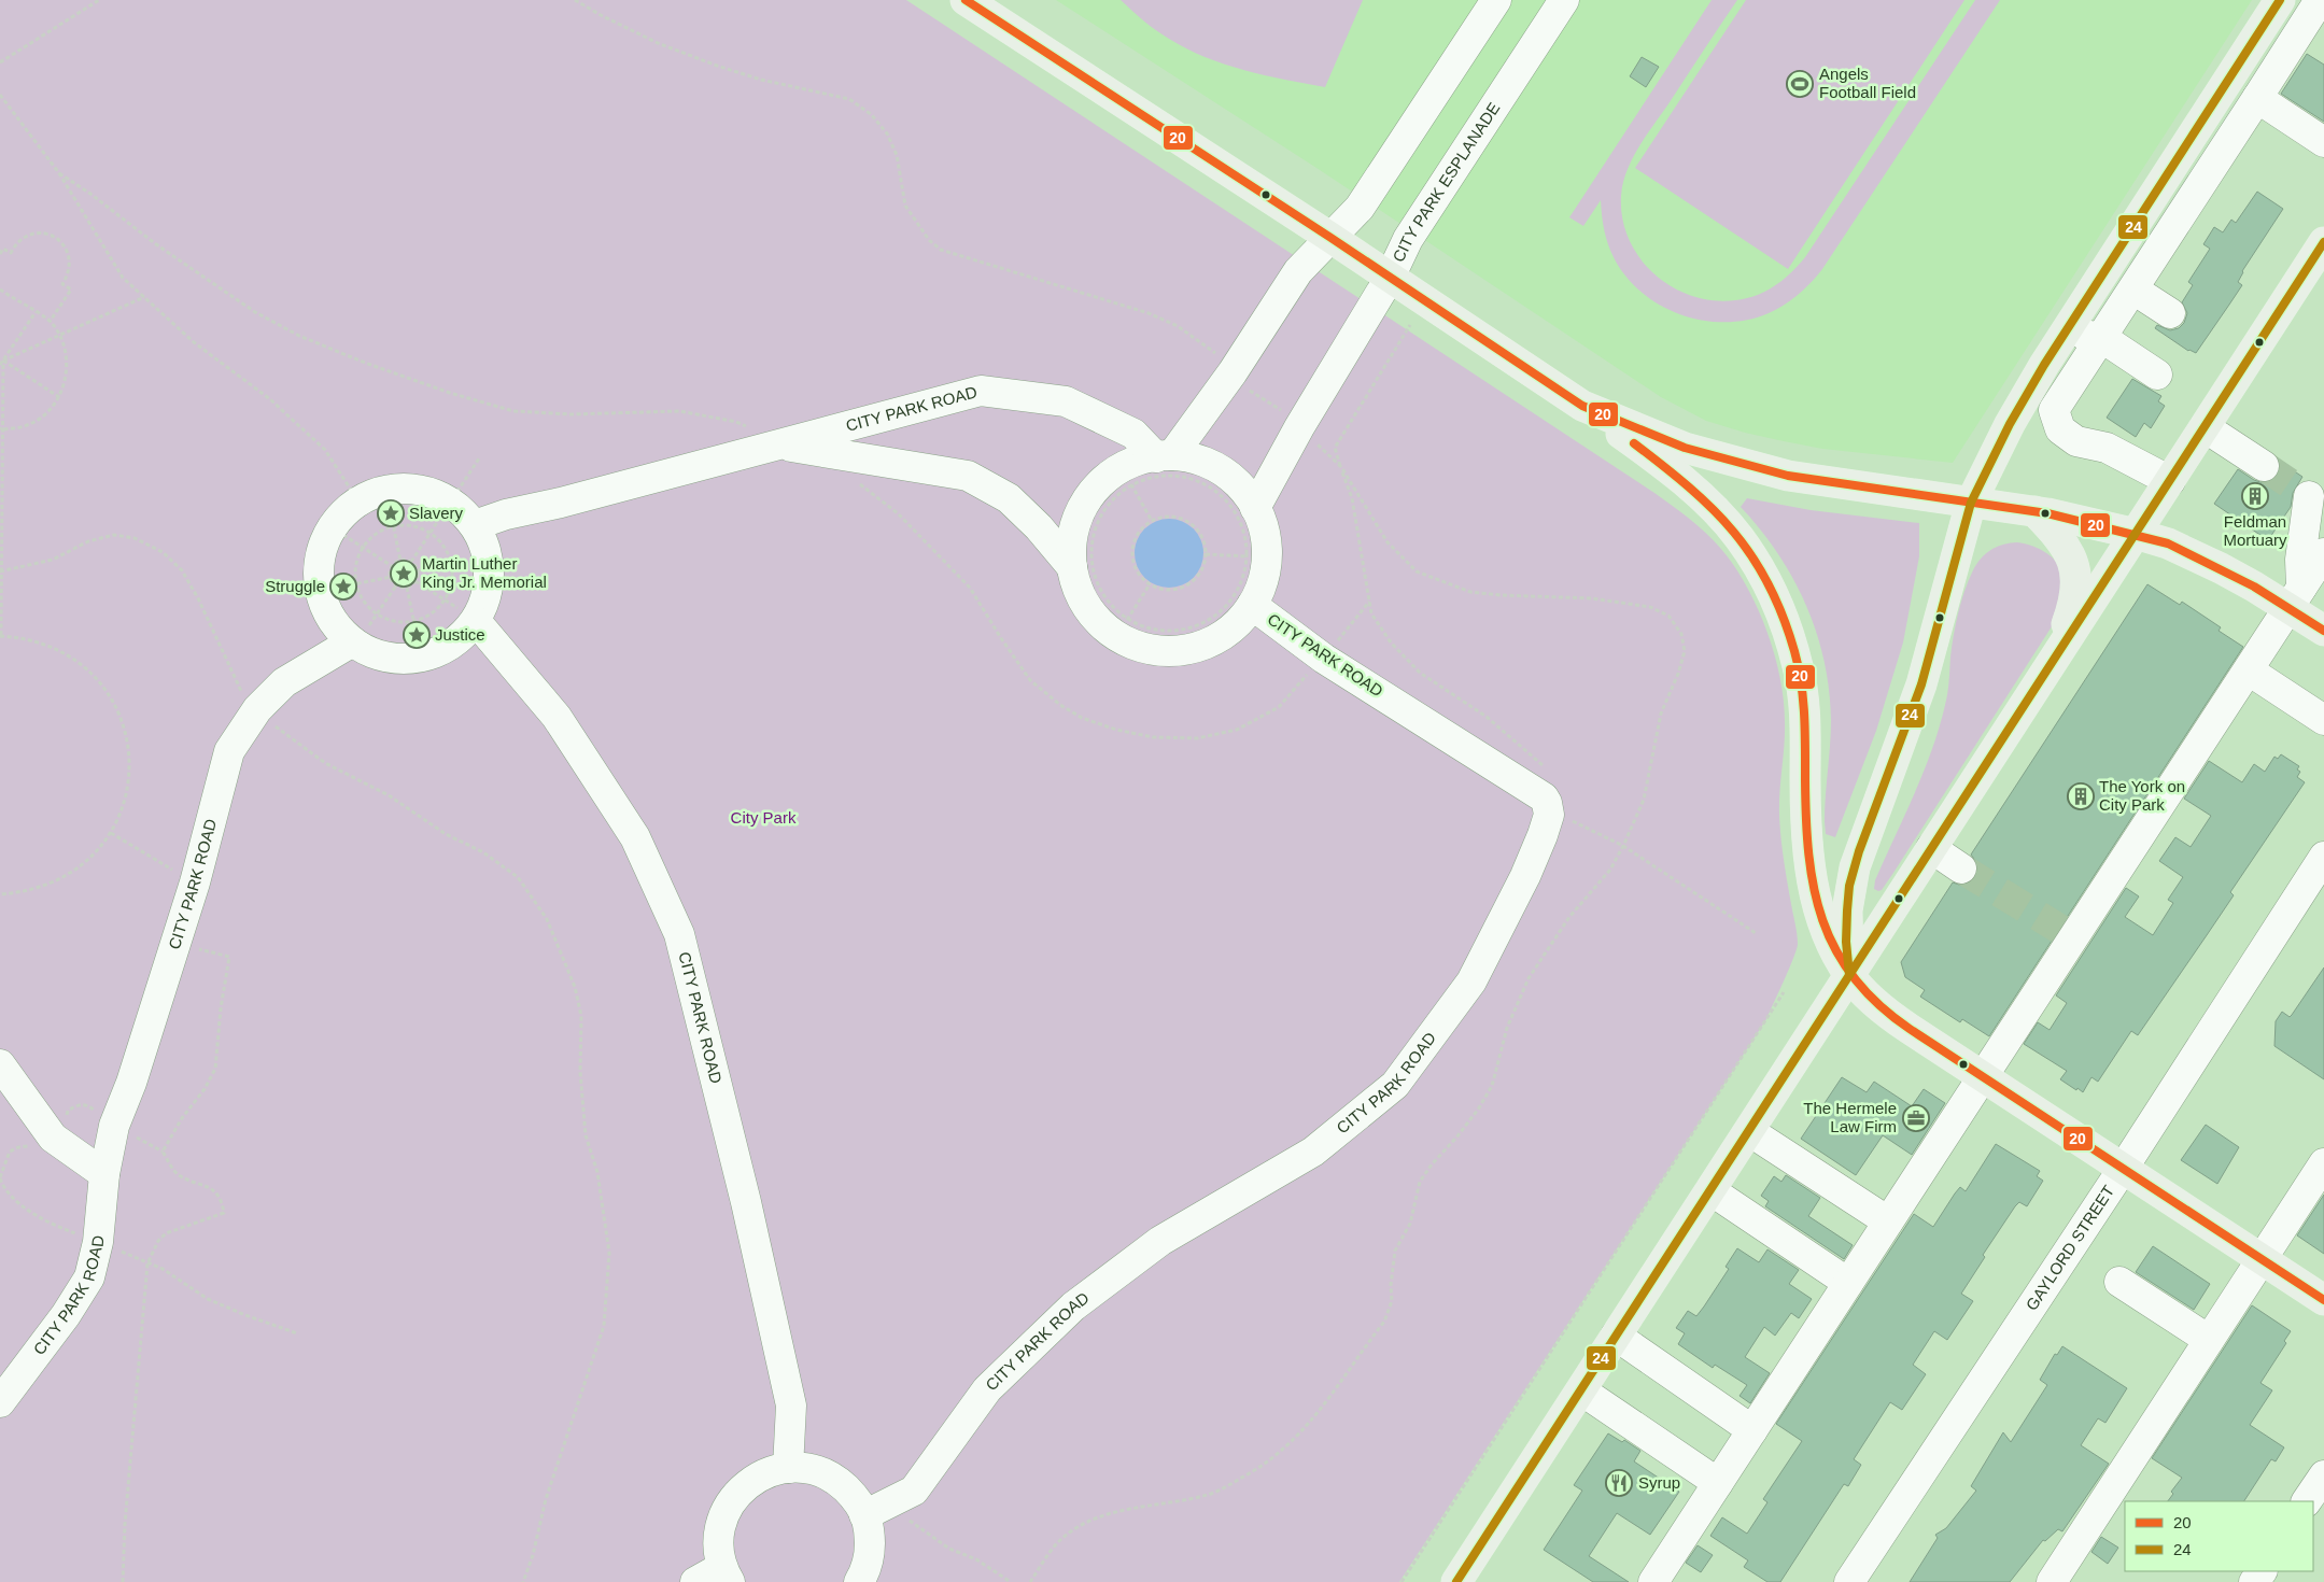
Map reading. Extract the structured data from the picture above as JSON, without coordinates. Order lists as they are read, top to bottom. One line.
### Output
{"streets":{"street":["CITY PARK ESPLANADE","CITY PARK ROAD","GAYLORD STREET"]},"parks":["City Park"],"places":{"sports":["Angels Football Field"],"building":["Feldman Mortuary","The York on City Park"],"place":["Slavery","Martin Luther King Jr. Memorial","Struggle","Justice"],"office":["The Hermele Law Firm"],"restaurant":["Syrup"]},"lines":["transit line 20","transit line 24"],"legend":["20","24"]}
